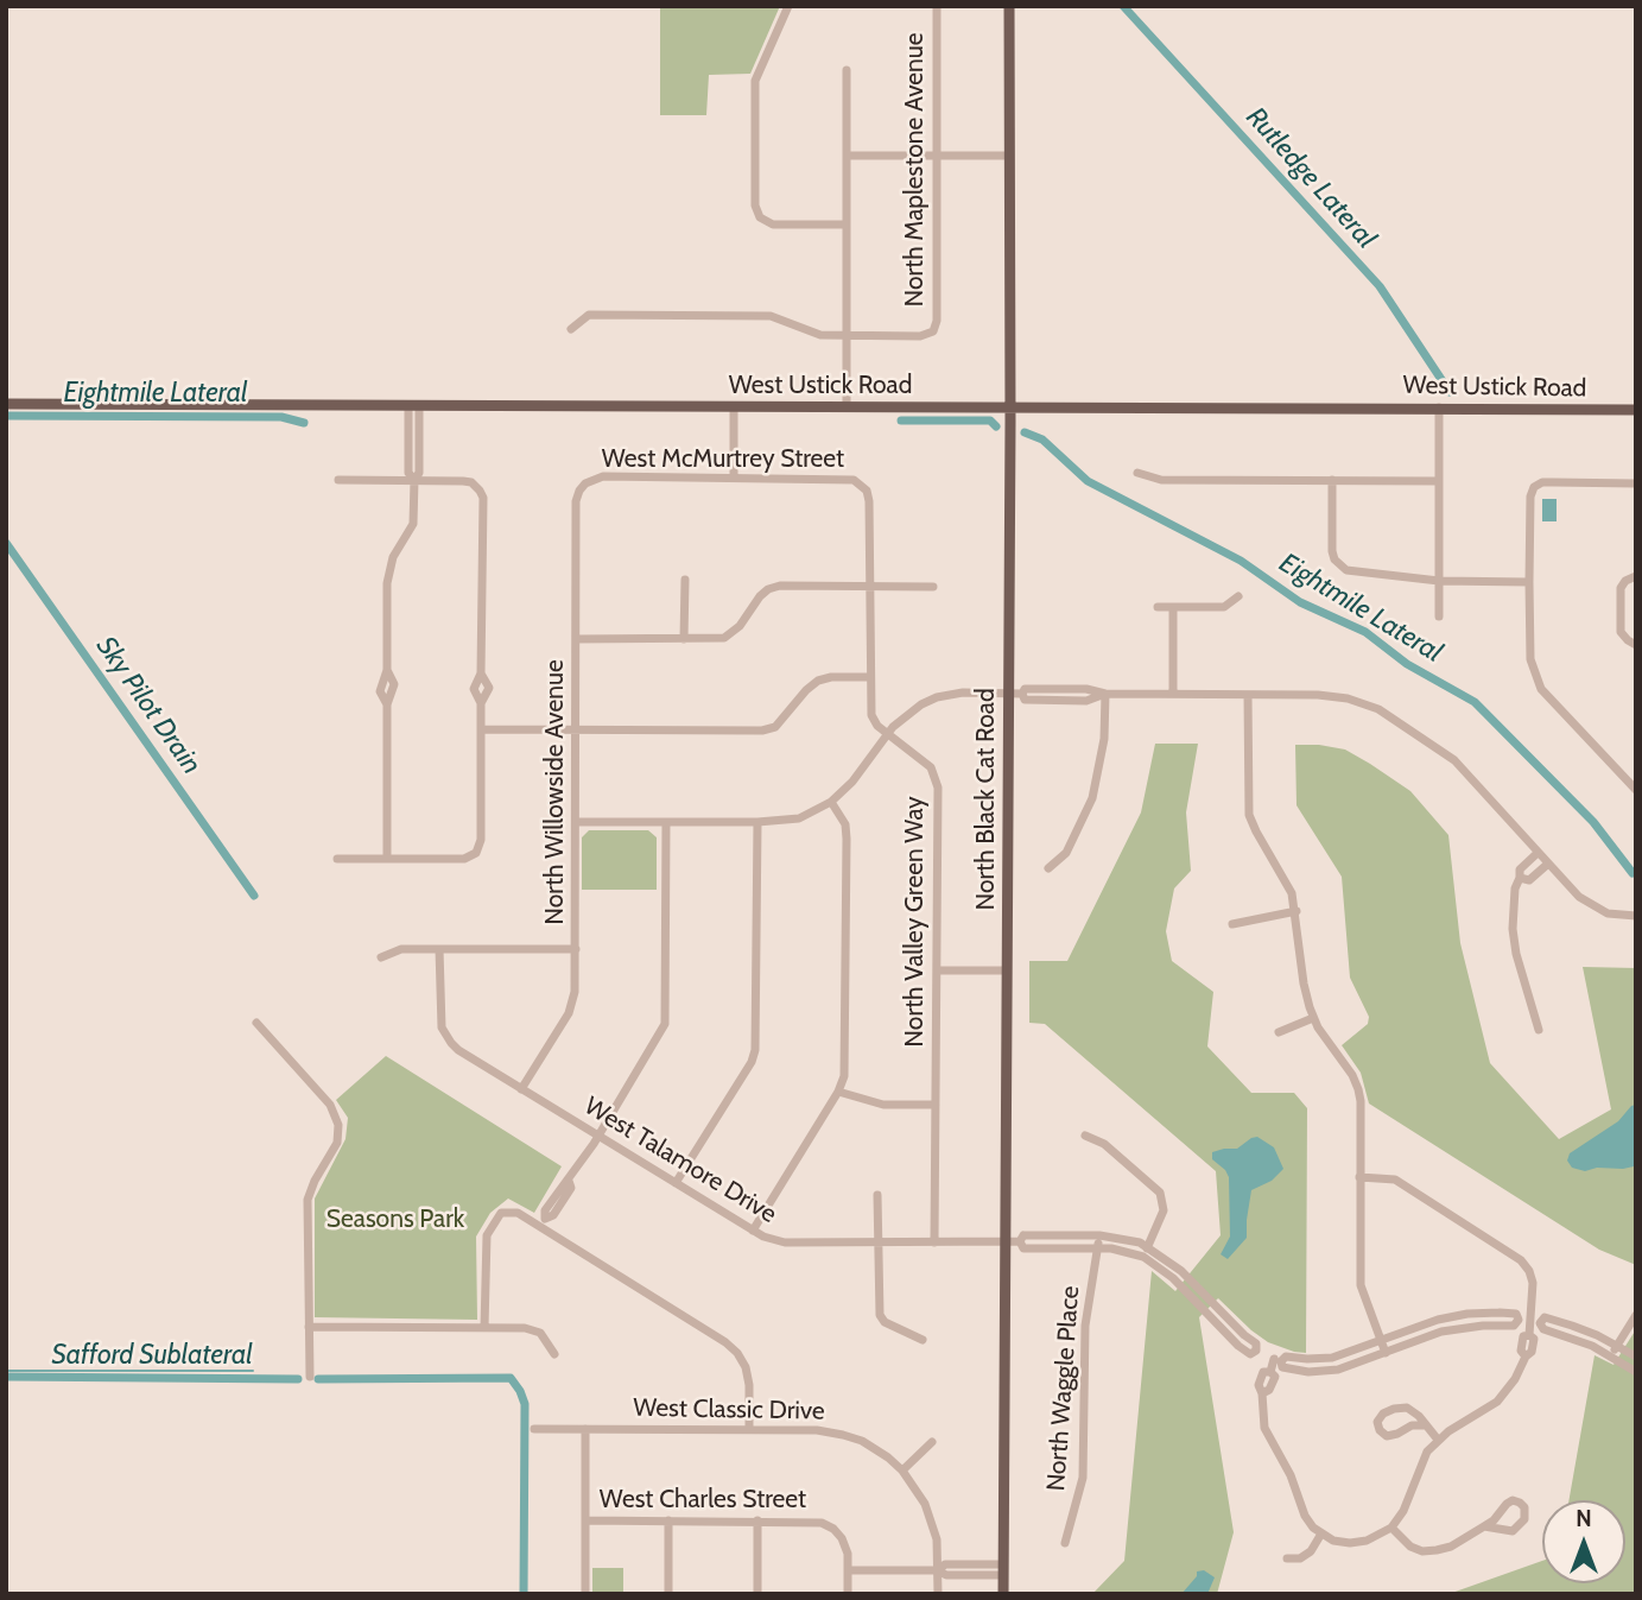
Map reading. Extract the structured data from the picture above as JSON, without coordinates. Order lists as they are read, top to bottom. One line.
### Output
{"streets":{"main road":["West Ustick Road","North Black Cat Road"],"street":["North Maplestone Avenue","West McMurtrey Street","North Willowside Avenue","North Valley Green Way","West Talamore Drive","North Waggle Place","West Classic Drive","West Charles Street"]},"crossings":[["West Ustick Road","North Black Cat Road"],["West McMurtrey Street","North Willowside Avenue"],["West McMurtrey Street","North Valley Green Way"],["North Willowside Avenue","West Talamore Drive"],["North Black Cat Road","West Talamore Drive"],["North Valley Green Way","West Talamore Drive"]],"water":["Rutledge Lateral","Eightmile Lateral","Sky Pilot Drain","Safford Sublateral"],"parks":["Seasons Park"],"north":"top"}
